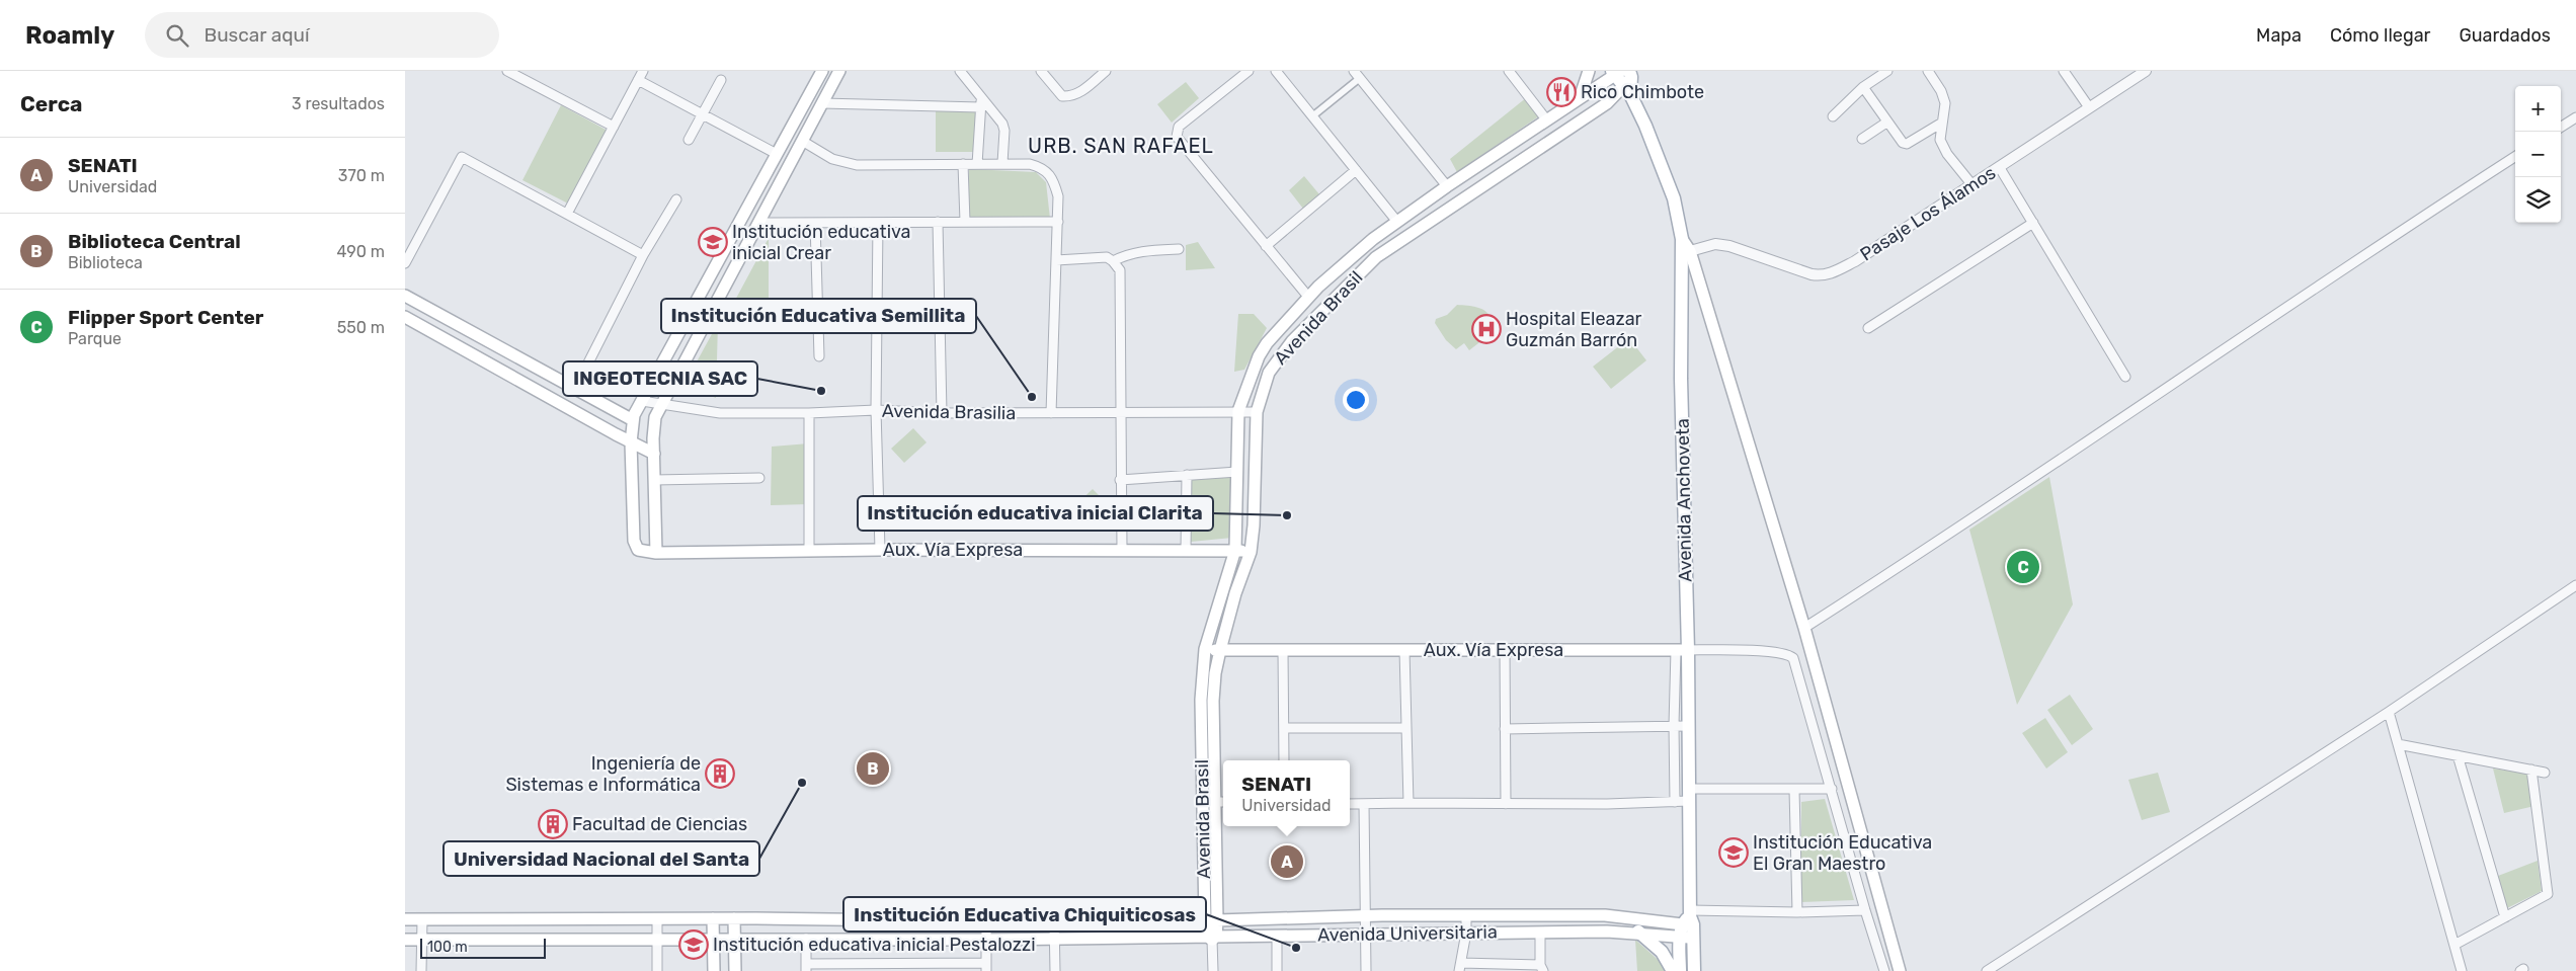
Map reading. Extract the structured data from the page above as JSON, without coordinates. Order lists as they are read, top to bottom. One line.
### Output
{"streets":{"main road":["Avenida Brasil","Avenida Anchoveta","Aux. Vía Expresa","Avenida Universitaria"],"street":["Pasaje Los Álamos","Avenida Brasilia"]},"crossings":[["Avenida Brasil","Avenida Brasilia"],["Avenida Brasil","Avenida Anchoveta"],["Avenida Brasil","Aux. Vía Expresa"],["Avenida Brasil","Avenida Universitaria"],["Avenida Anchoveta","Aux. Vía Expresa"],["Avenida Anchoveta","Avenida Universitaria"]],"districts":["URB. SAN RAFAEL"],"places":{"restaurant":["Rico Chimbote"],"school or university":["Institución educativa inicial Crear","Institución Educativa El Gran Maestro","Institución educativa inicial Pestalozzi"],"hospital":["Hospital Eleazar Guzmán Barrón"],"other":["INGEOTECNIA SAC","Institución Educativa Semillita","Institución educativa inicial Clarita","Universidad Nacional del Santa","Institución Educativa Chiquiticosas"],"building":["Ingeniería de Sistemas e Informática","Facultad de Ciencias"]},"scale_bar":"100 m","page":{"header":"Roamly","search":"Buscar aquí","nav":["Mapa","Cómo llegar","Guardados"],"heading":["Cerca","3 resultados"],"map_buttons":["+","−"],"list":[{"mark":"A","name":"SENATI","note":"Universidad","value":"370 m"},{"mark":"B","name":"Biblioteca Central","note":"Biblioteca","value":"490 m"},{"mark":"C","name":"Flipper Sport Center","note":"Parque","value":"550 m"}],"pins":["C","B","A"],"popup":["SENATI","Universidad"],"scale":"100 m"}}
